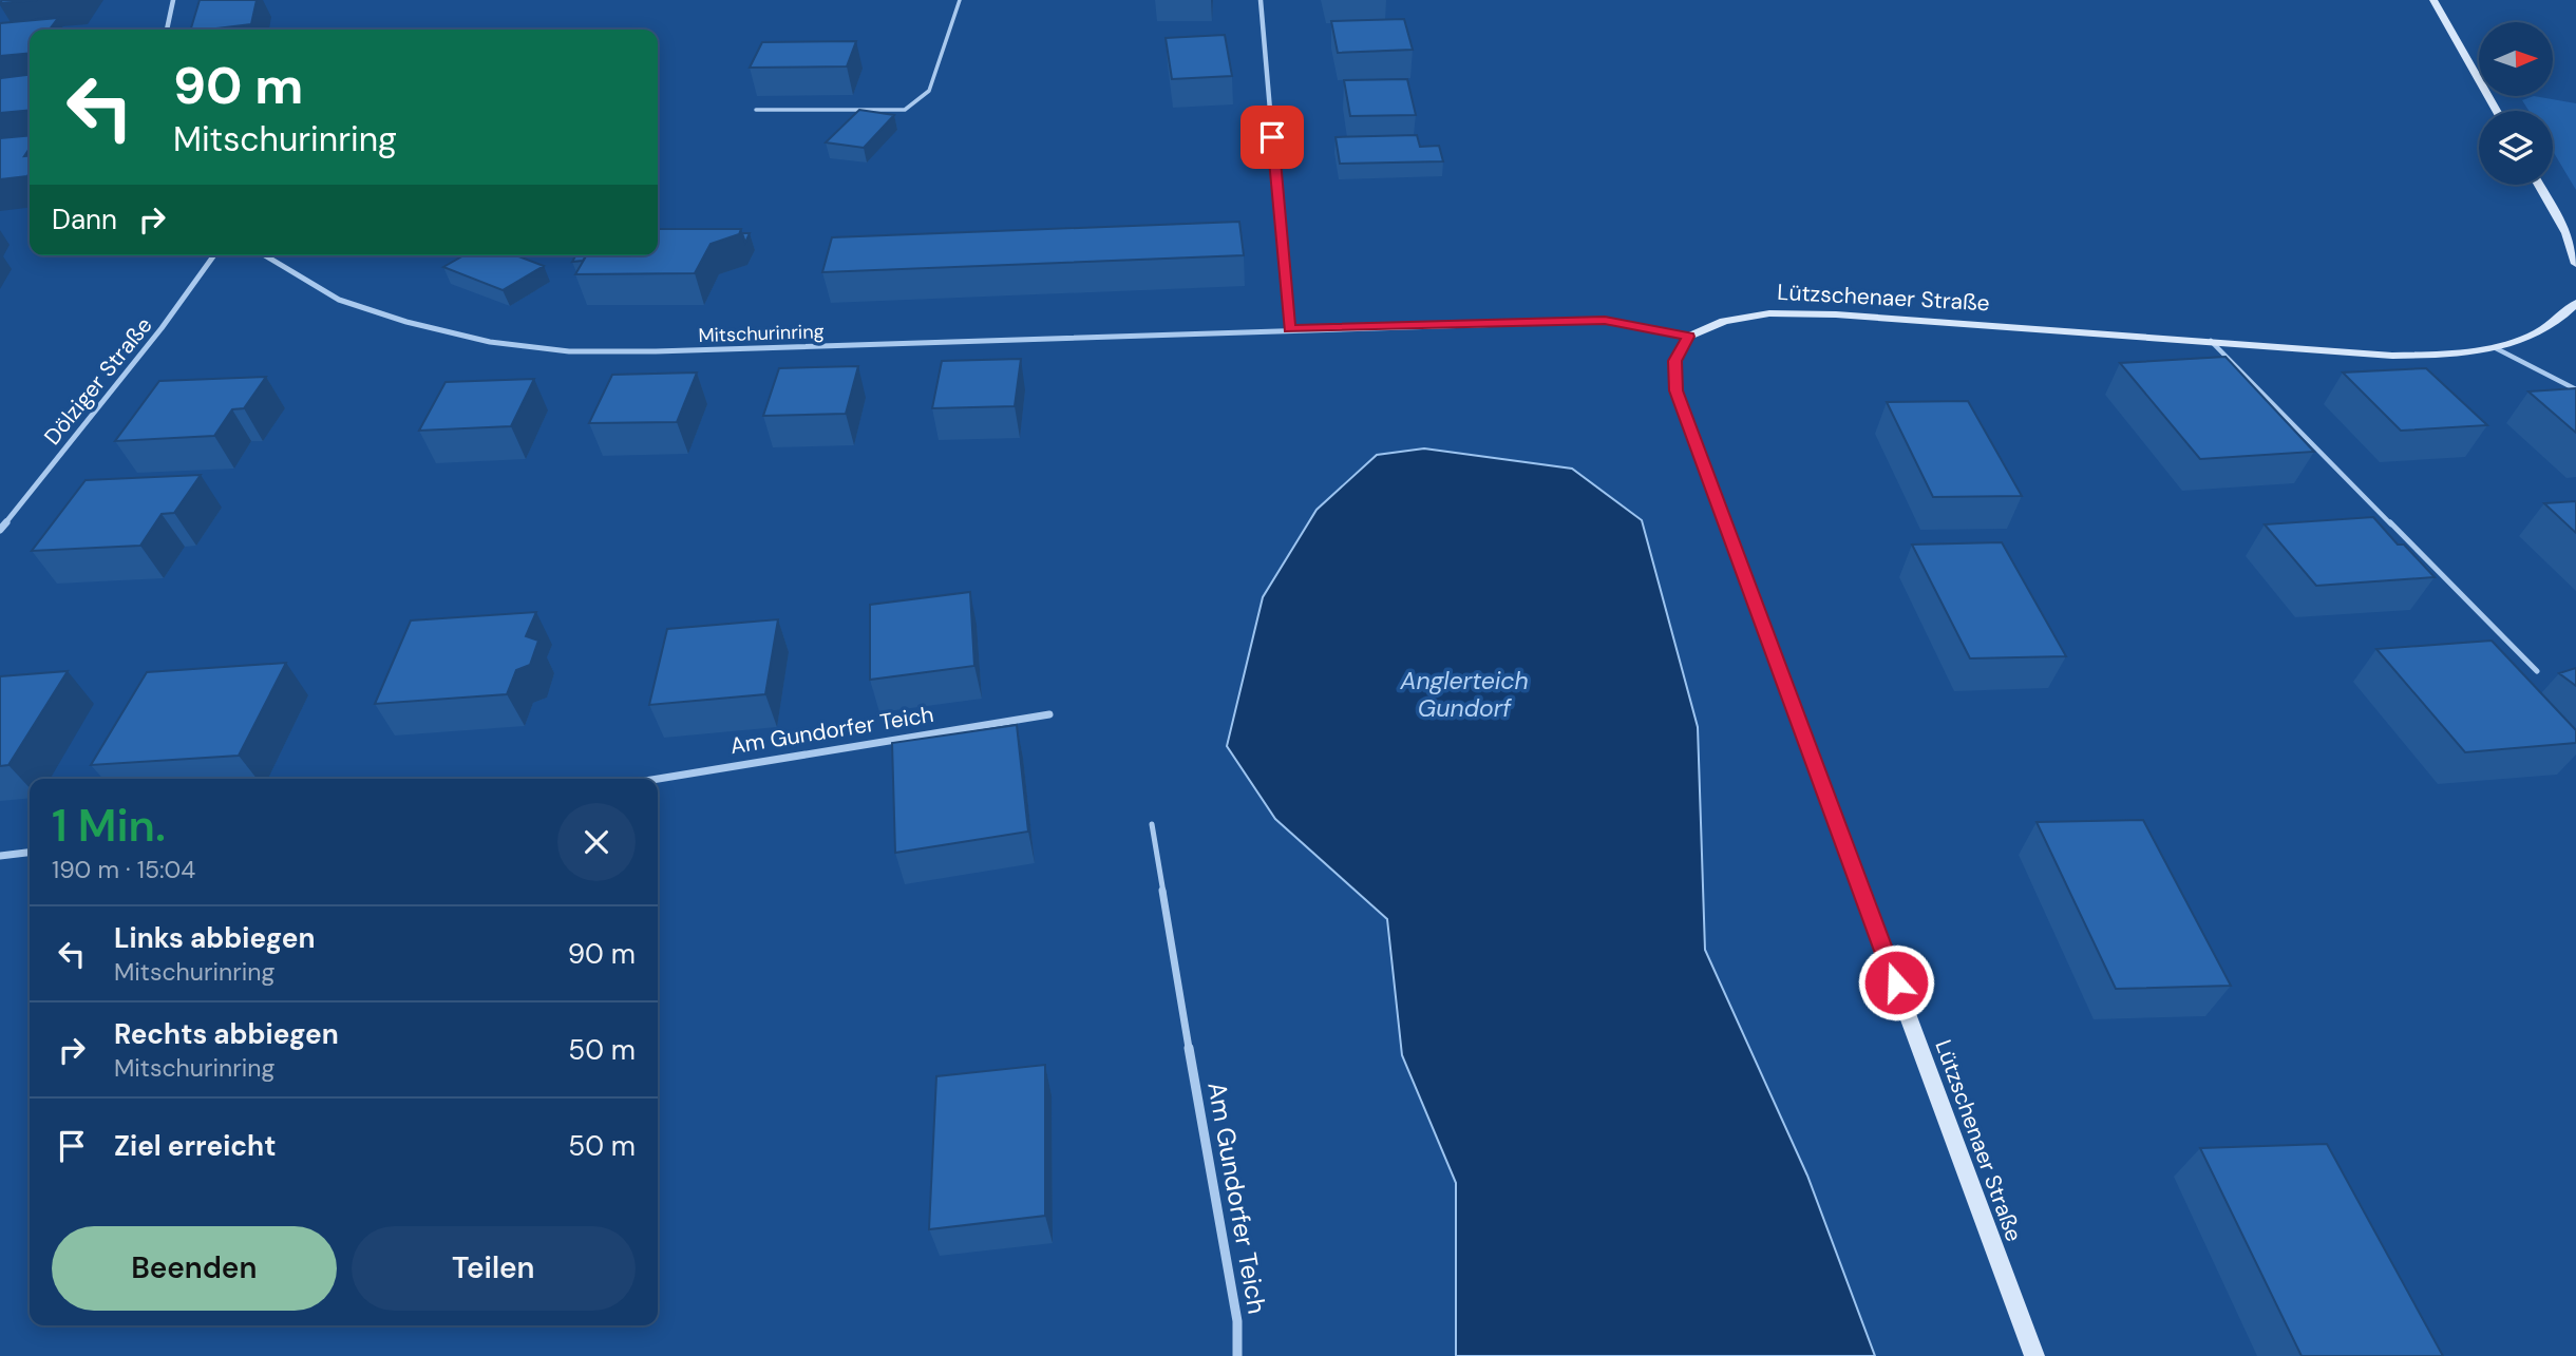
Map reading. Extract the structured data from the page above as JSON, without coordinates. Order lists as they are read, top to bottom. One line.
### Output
{"streets":{"street":["Lützschenaer Straße","Mitschurinring","Dölziger Straße","Am Gundorfer Teich"]},"crossings":[["Lützschenaer Straße","Mitschurinring"]],"water":["Anglerteich Gundorf"],"north":"right","page":{"turn":["90 m","Mitschurinring"],"then":"Dann","heading":["1 Min.","190 m · 15:04"],"list":[{"name":"Links abbiegen","note":"Mitschurinring","value":"90 m"},{"name":"Rechts abbiegen","note":"Mitschurinring","value":"50 m"},{"name":"Ziel erreicht","value":"50 m"}],"buttons":["Beenden","Teilen"]}}
